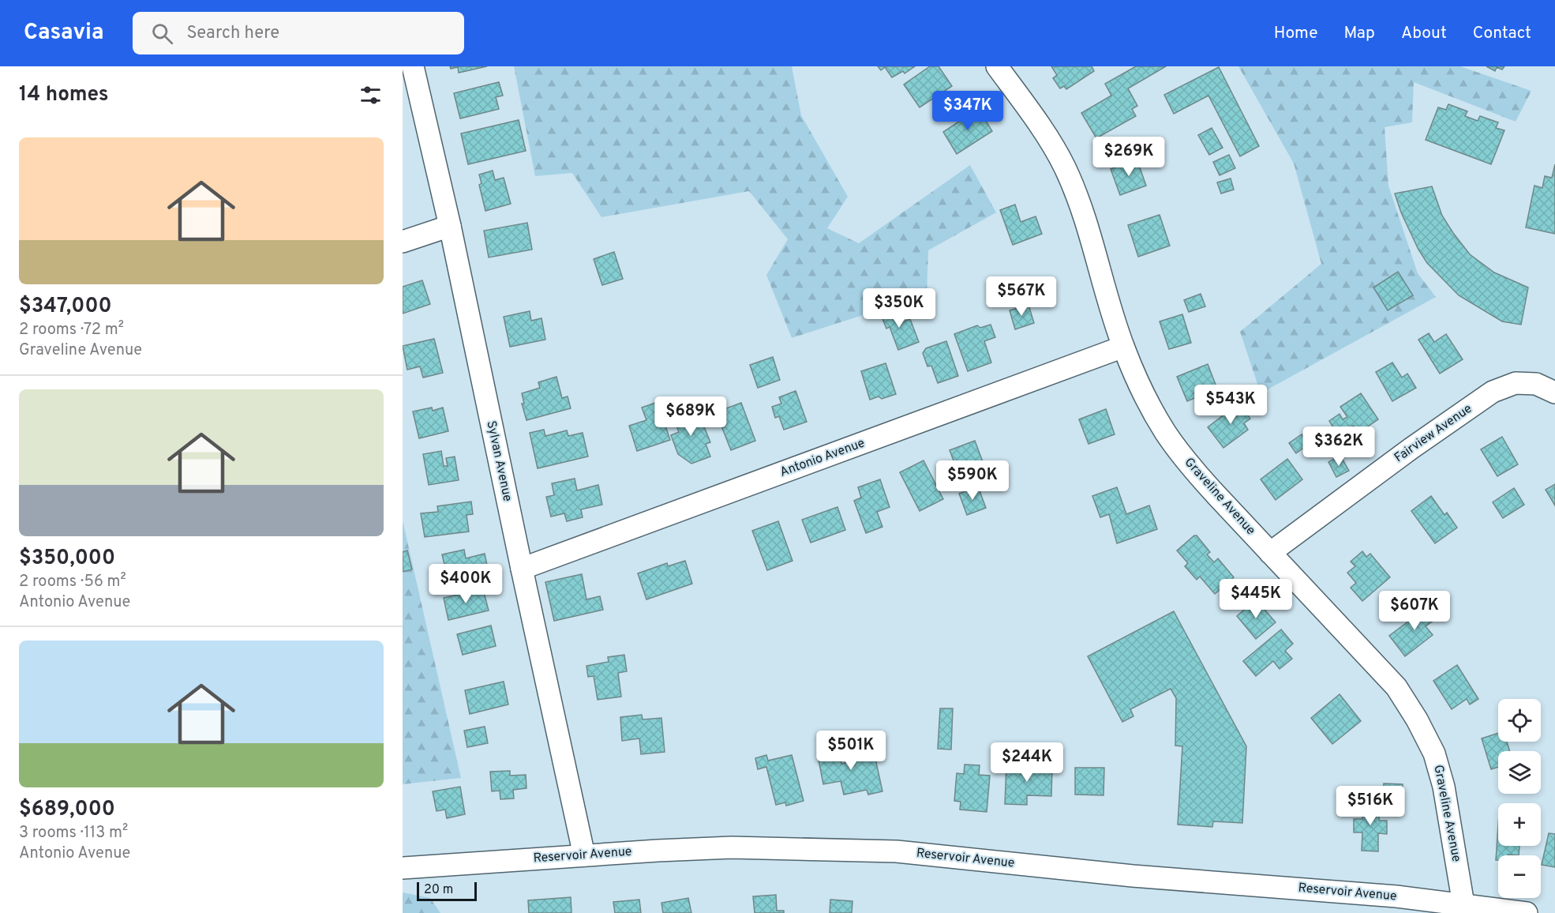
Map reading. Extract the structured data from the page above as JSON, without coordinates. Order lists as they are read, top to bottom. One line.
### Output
{"streets":{"street":["Fairview Avenue","Antonio Avenue","Sylvan Avenue","Graveline Avenue","Reservoir Avenue"]},"crossings":[["Fairview Avenue","Graveline Avenue"],["Antonio Avenue","Sylvan Avenue"],["Antonio Avenue","Graveline Avenue"],["Sylvan Avenue","Reservoir Avenue"],["Graveline Avenue","Reservoir Avenue"]],"scale_bar":"20 m","page":{"header":"Casavia","search":"Search here","nav":["Home","Map","About","Contact"],"heading":"14 homes","price":["$347K","$269K","$567K","$350K","$543K","$689K","$362K","$590K","$400K","$445K","$607K","$501K","$244K","$516K"],"list":[{"name":"$347,000","note":"2 rooms · 72 m² · Graveline Avenue"},{"name":"$350,000","note":"2 rooms · 56 m² · Antonio Avenue"},{"name":"$689,000","note":"3 rooms · 113 m² · Antonio Avenue"}],"map_buttons":["+","−"],"scale":"20 m"}}
